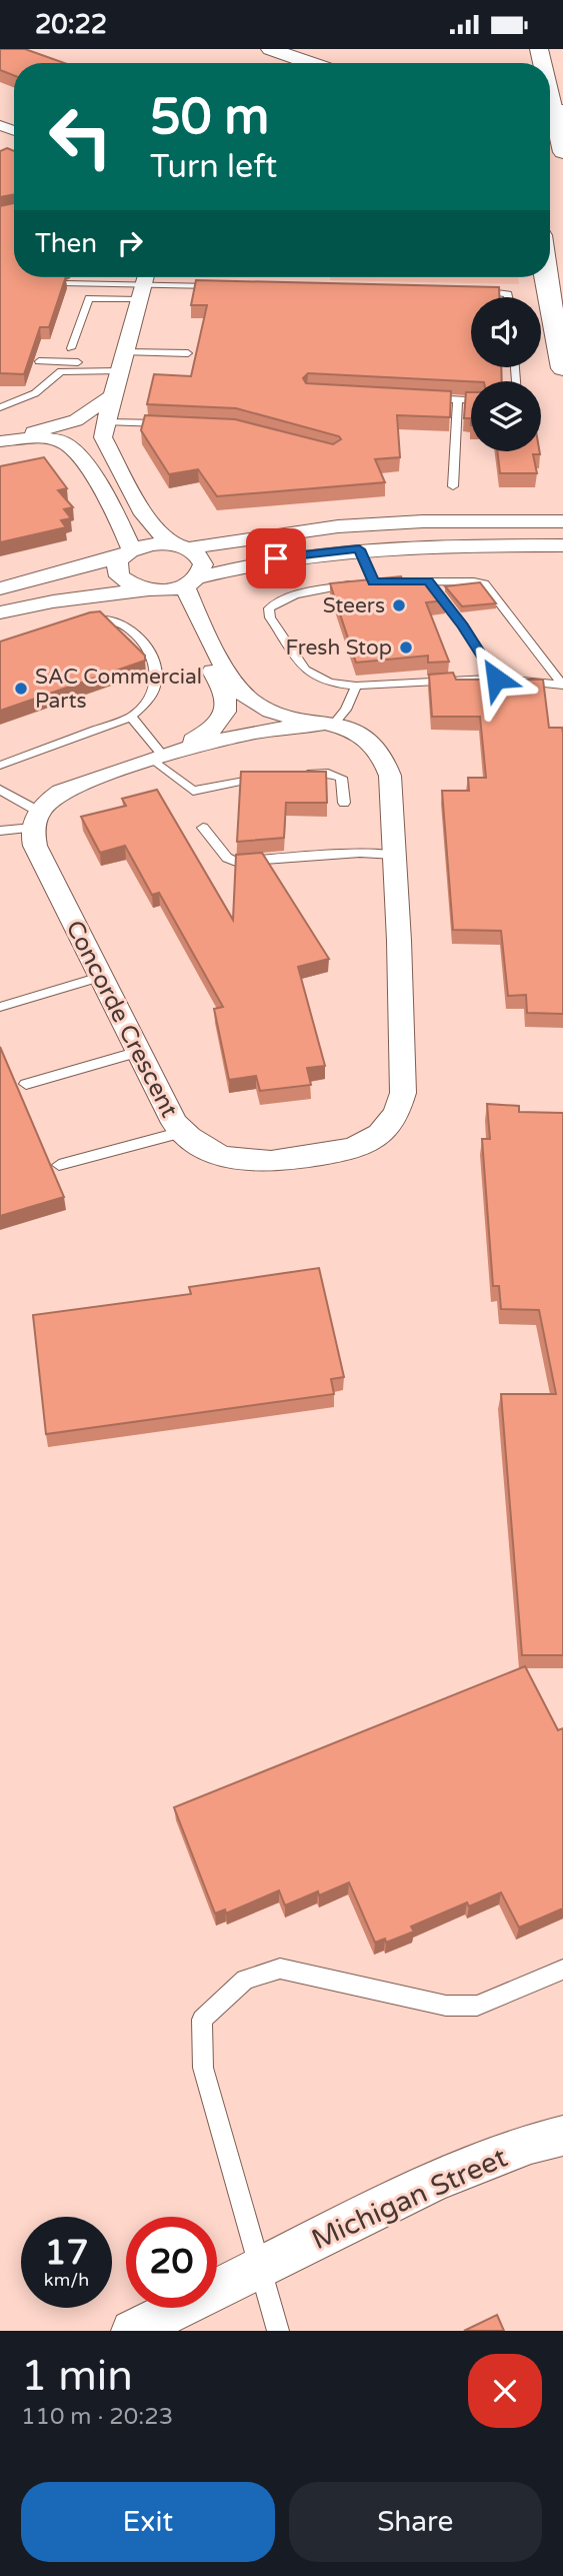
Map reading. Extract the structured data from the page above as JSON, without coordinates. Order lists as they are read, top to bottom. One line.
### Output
{"streets":{"street":["Concorde Crescent","Michigan Street"]},"places":["Steers","Fresh Stop","SAC Commercial Parts"],"page":{"status":"20:22","turn":["50 m","Turn left"],"then":"Then","speed":"17 km/h","limit":"20","heading":["1 min","110 m · 20:23"],"buttons":["Exit","Share"]}}
